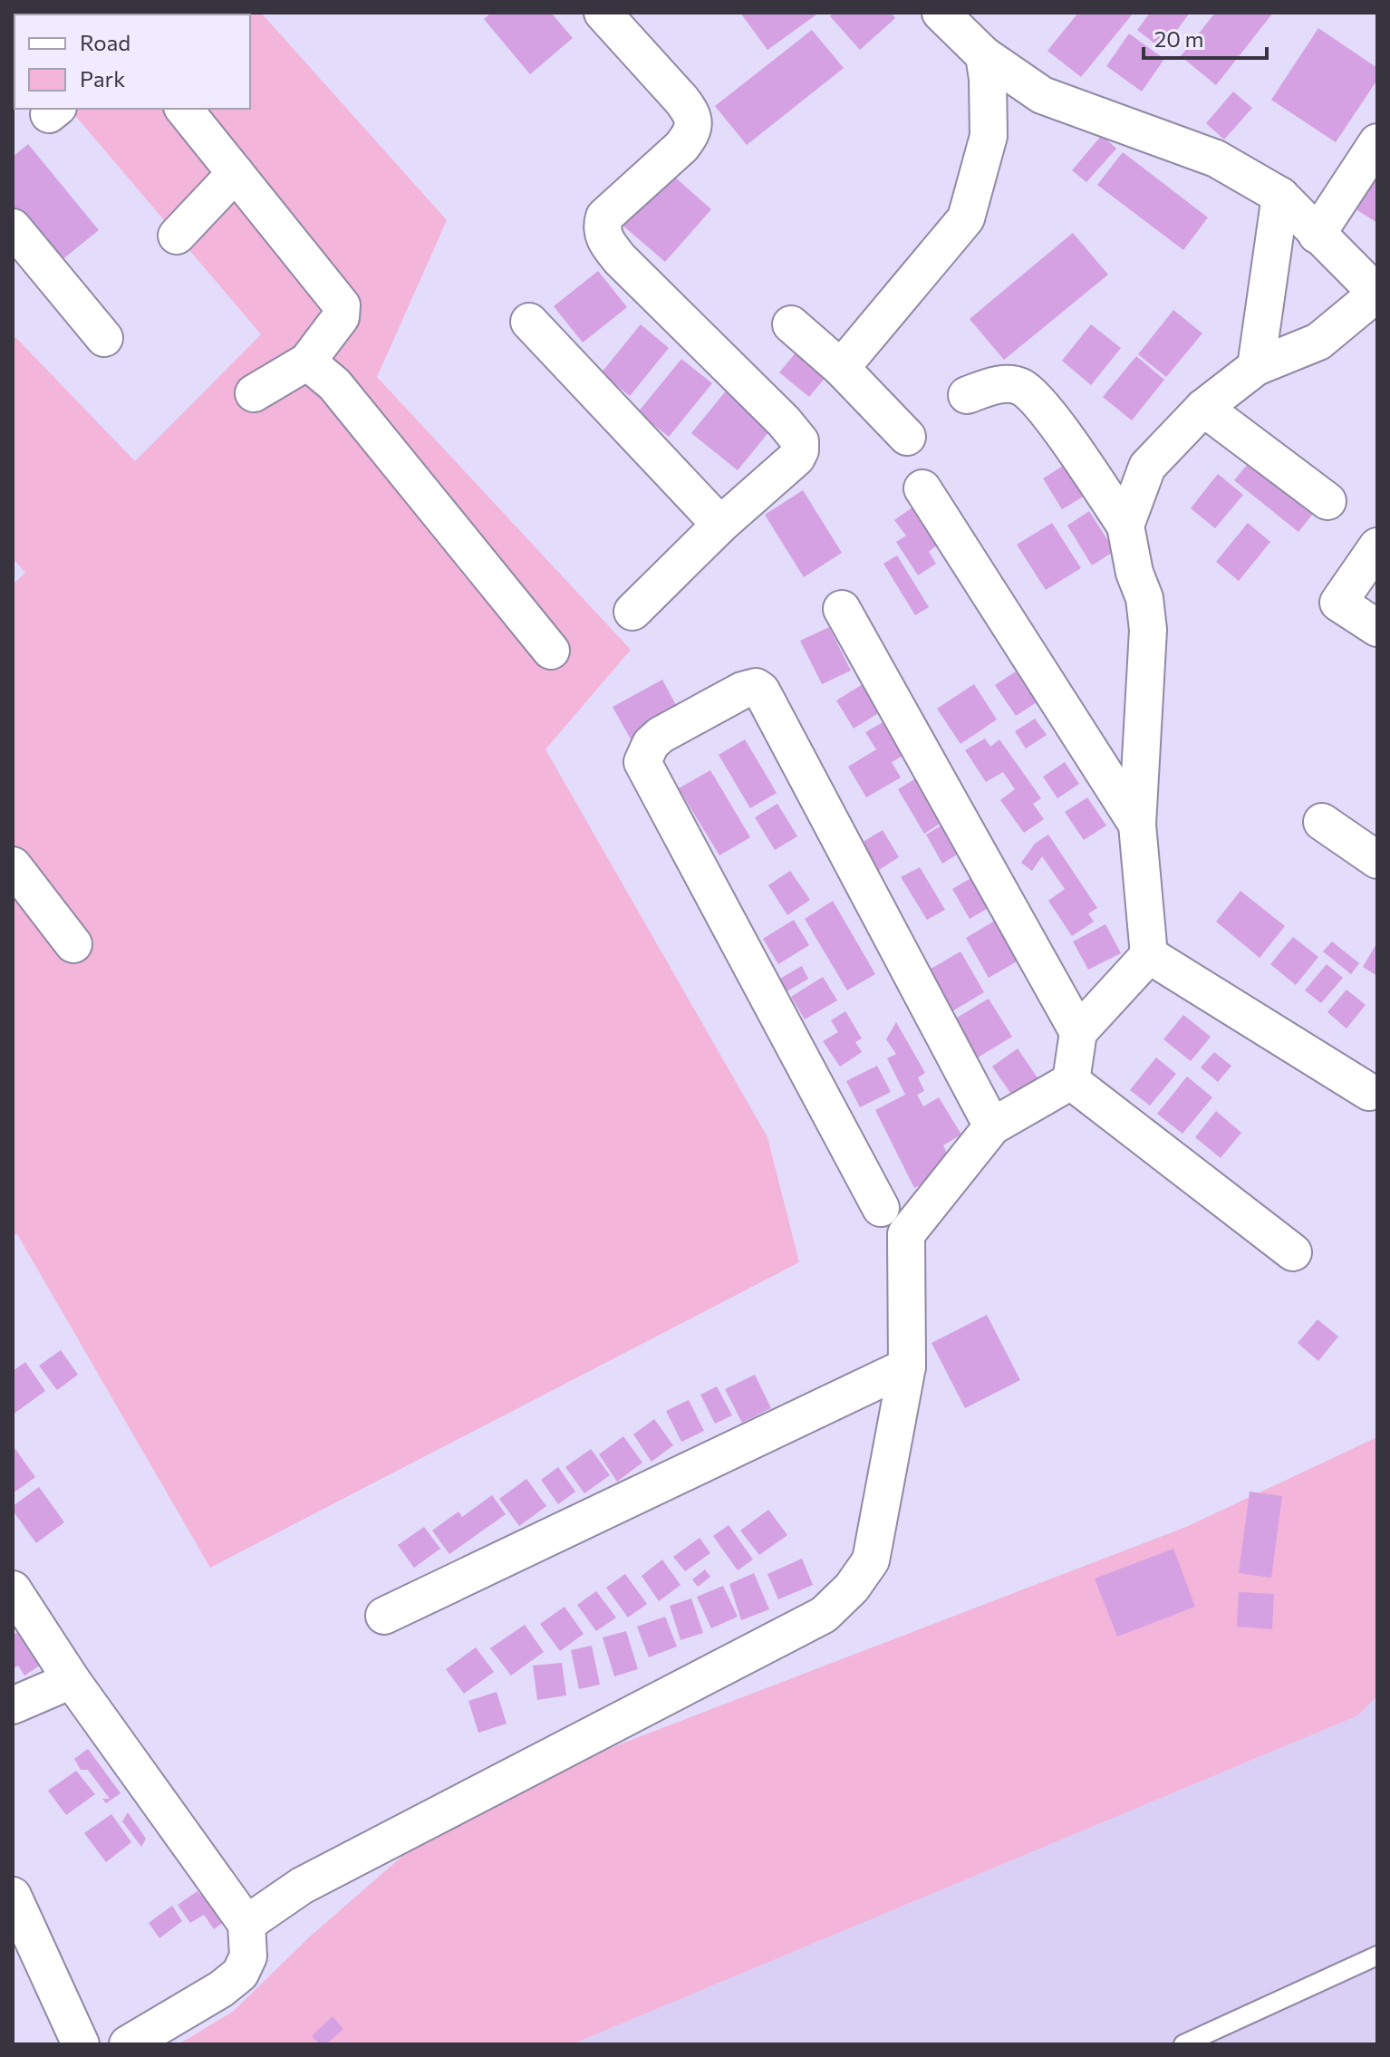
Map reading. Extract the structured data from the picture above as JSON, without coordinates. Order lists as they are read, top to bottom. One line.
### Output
{"legend":["Road","Park"],"scale_bar":"20 m"}
